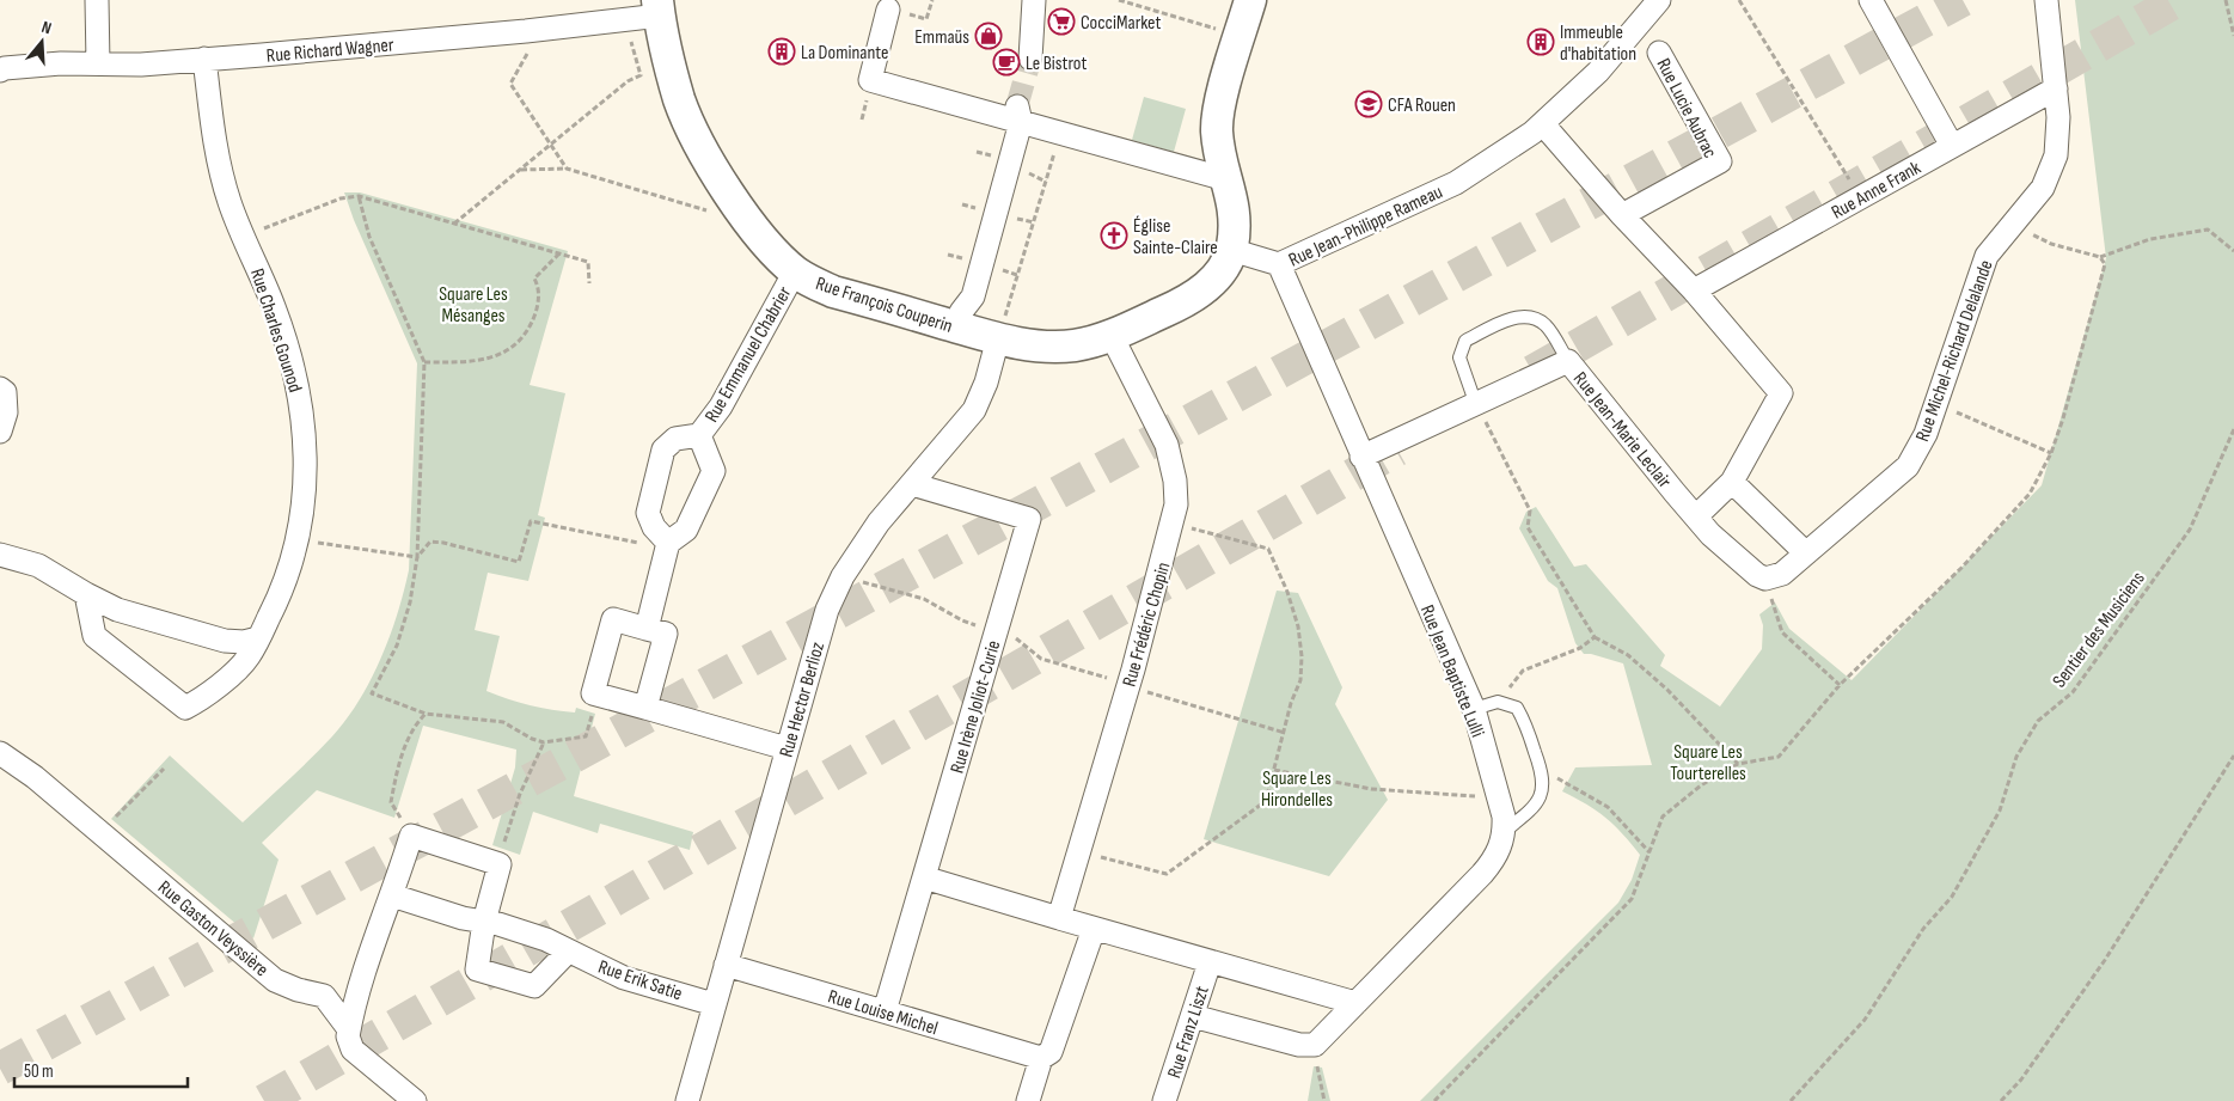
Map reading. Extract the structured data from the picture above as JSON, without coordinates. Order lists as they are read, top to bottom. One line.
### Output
{"streets":{"street":["Rue Richard Wagner","Rue Lucie Aubrac","Rue Anne Frank","Rue Jean-Philippe Rameau","Rue François Couperin","Rue Charles Gounod","Rue Michel-Richard Delalande","Rue Emmanuel Chabrier","Rue Jean-Marie Leclair","Rue Frédéric Chopin","Rue Jean Baptiste Lulli","Rue Hector Berlioz","Rue Irène Joliot-Curie","Rue Gaston Veyssière","Rue Erik Satie","Rue Louise Michel","Rue Franz Liszt"],"path":["Sentier des Musiciens"]},"crossings":[["Rue Richard Wagner","Rue François Couperin"],["Rue Richard Wagner","Rue Charles Gounod"],["Rue Anne Frank","Rue Michel-Richard Delalande"],["Rue Jean-Philippe Rameau","Rue Jean Baptiste Lulli"],["Rue François Couperin","Rue Emmanuel Chabrier"],["Rue François Couperin","Rue Hector Berlioz"],["Rue Michel-Richard Delalande","Rue Jean-Marie Leclair"],["Rue Jean-Marie Leclair","Rue Jean Baptiste Lulli"],["Rue Hector Berlioz","Rue Irène Joliot-Curie"],["Rue Hector Berlioz","Rue Erik Satie"],["Rue Hector Berlioz","Rue Louise Michel"],["Rue Irène Joliot-Curie","Rue Louise Michel"]],"parks":["Square Les Mésanges","Square Les Tourterelles","Square Les Hirondelles"],"places":{"supermarket":["CocciMarket"],"shop":["Emmaüs"],"building":["Immeuble d'habitation","La Dominante"],"cafe":["Le Bistrot"],"school or university":["CFA Rouen"],"church":["Église Sainte-Claire"]},"scale_bar":"50 m","north":"top"}
